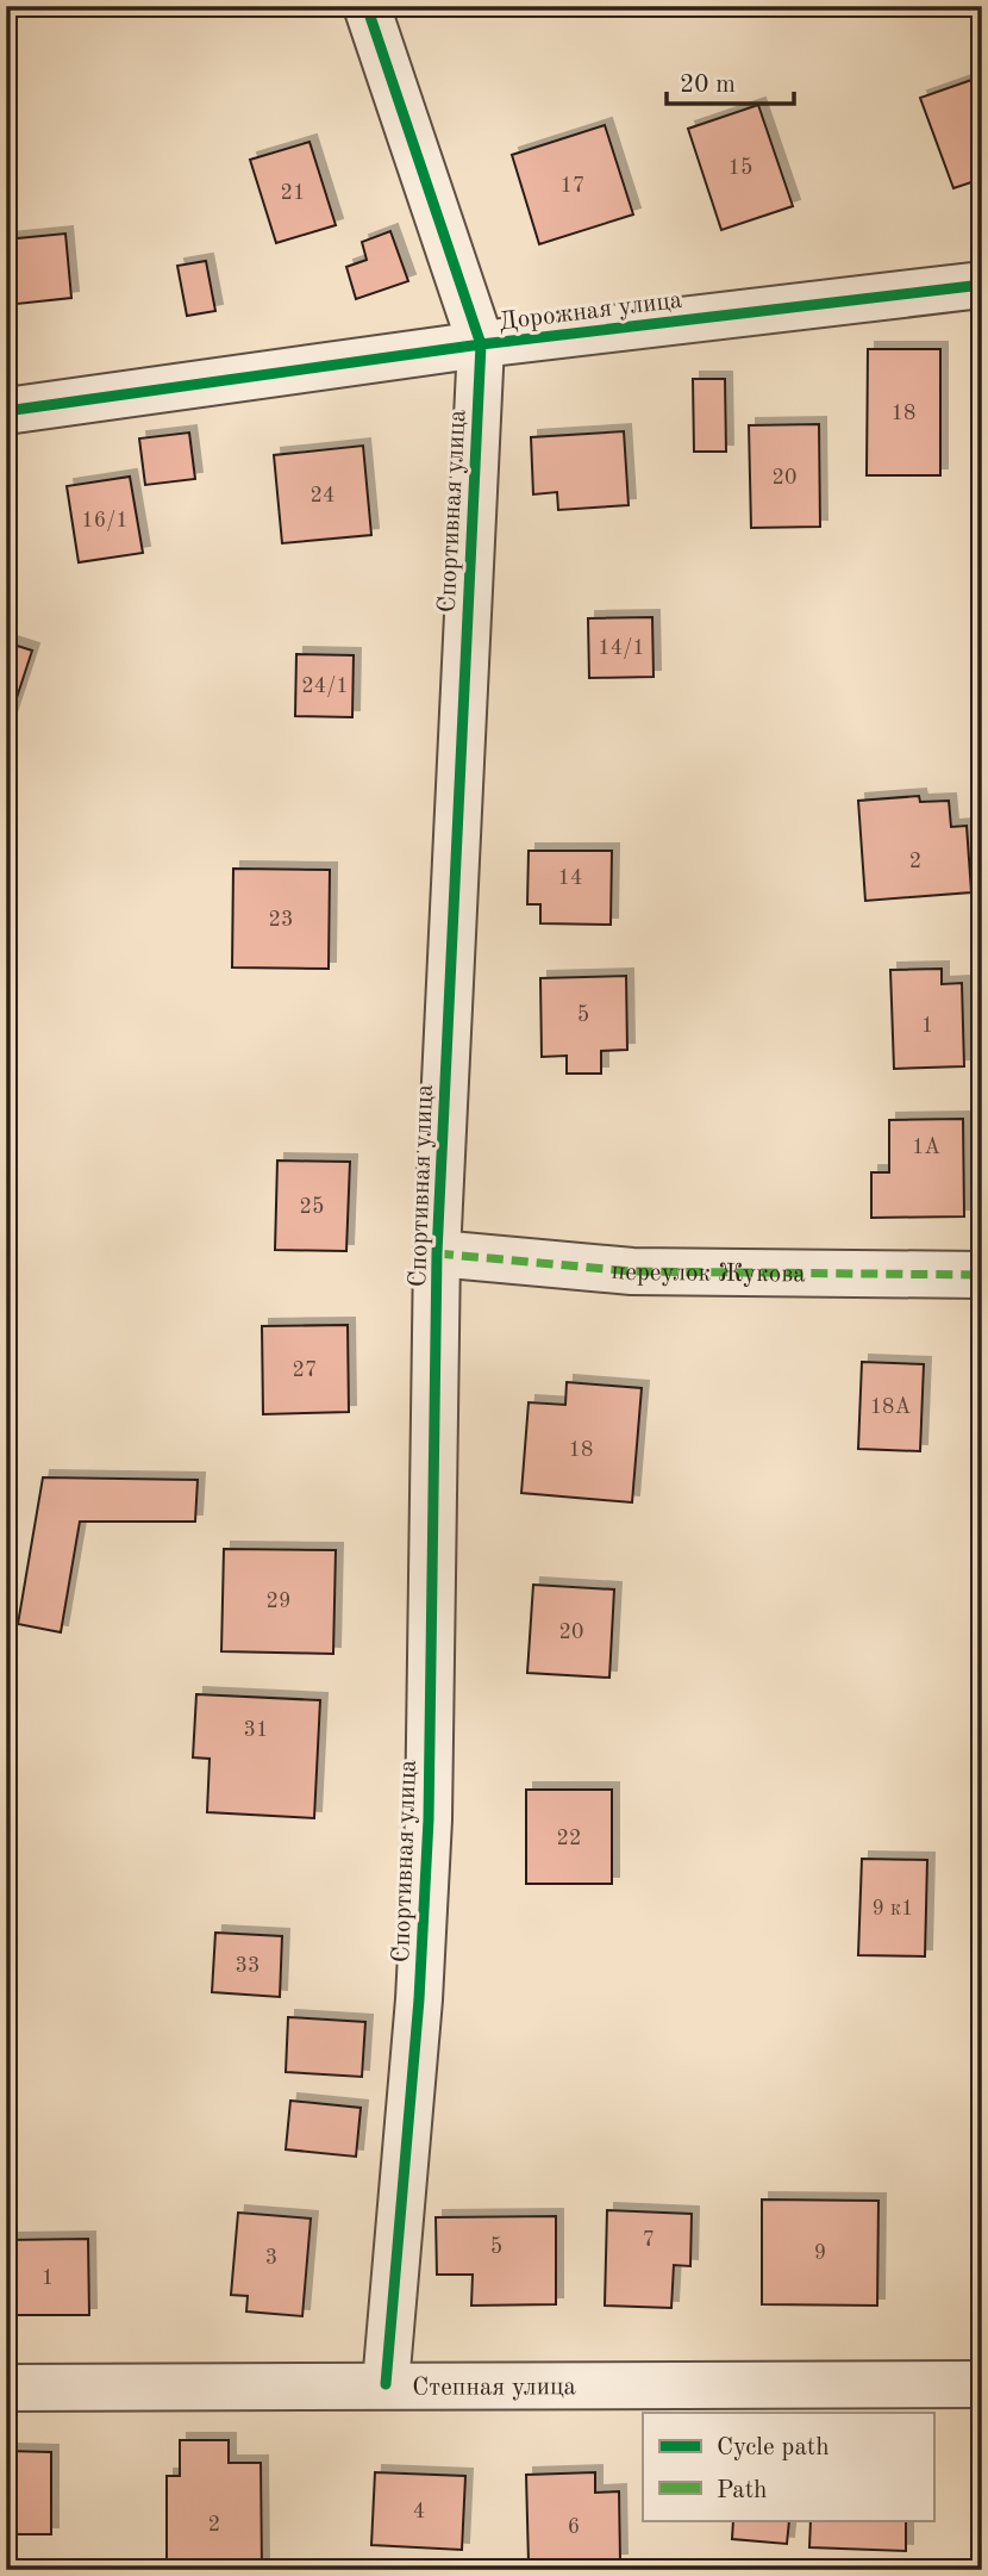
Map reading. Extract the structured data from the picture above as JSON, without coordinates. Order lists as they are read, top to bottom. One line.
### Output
{"streets":{"street":["Дорожная улица","Спортивная улица","переулок Жукова","Степная улица"]},"crossings":[["Дорожная улица","Спортивная улица"],["Спортивная улица","переулок Жукова"],["Спортивная улица","Степная улица"]],"house_numbers":["15","17","21","18","20","24","16/1","14/1","24/1","2","14","23","5","1","1А","25","27","18А","18","29","20","31","22","9 к1","33","7","5","9","3","1","4","2","6"],"legend":["Cycle path","Path"],"scale_bar":"20 m"}
